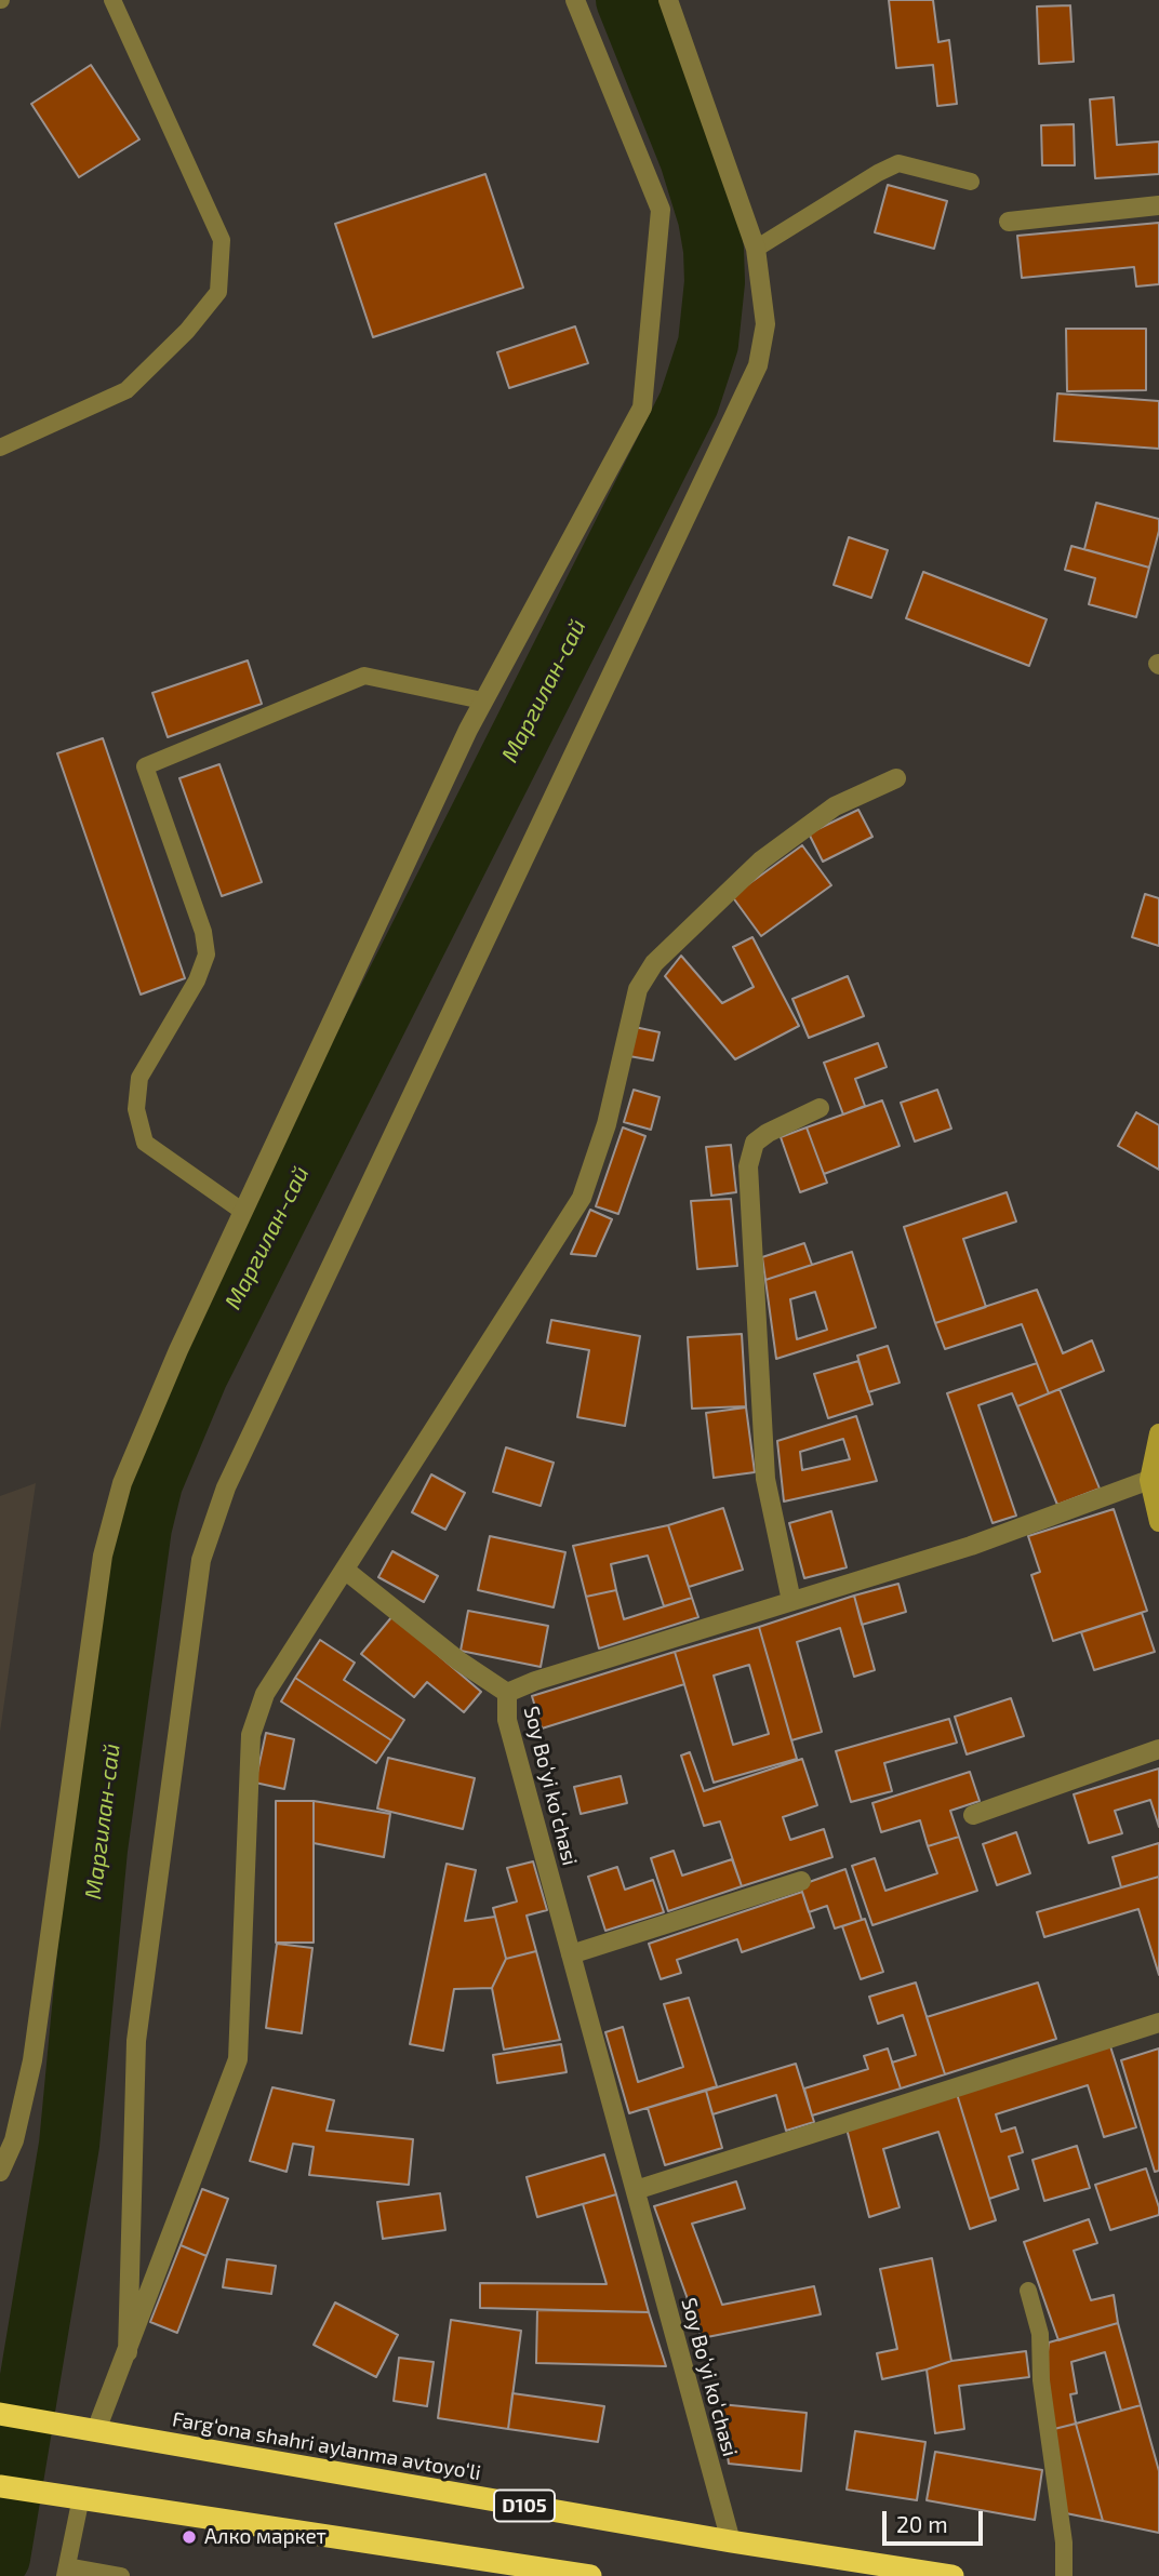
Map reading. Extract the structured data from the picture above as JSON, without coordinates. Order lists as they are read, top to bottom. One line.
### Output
{"streets":{"highway":["Farg‘ona shahri aylanma avtoyo‘li","D105"],"street":["Soy Boʻyi koʻchasi"]},"crossings":[["Soy Boʻyi koʻchasi","Farg‘ona shahri aylanma avtoyo‘li"],["Farg‘ona shahri aylanma avtoyo‘li","D105"]],"water":["Маргилан-сай"],"places":["Алко маркет"],"scale_bar":"20 m"}
